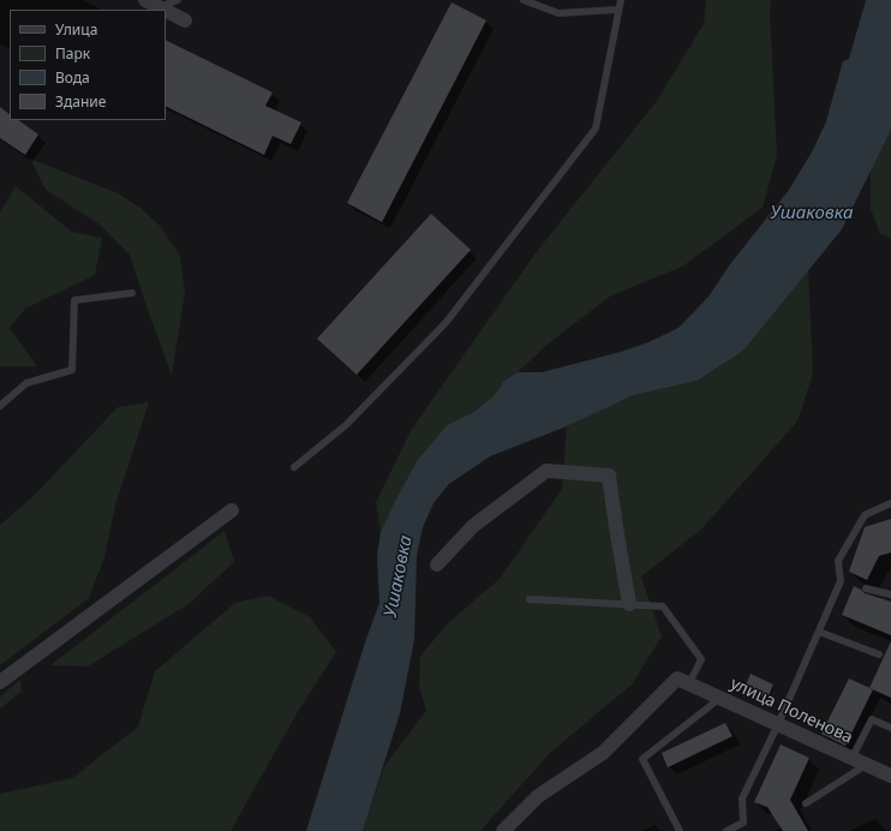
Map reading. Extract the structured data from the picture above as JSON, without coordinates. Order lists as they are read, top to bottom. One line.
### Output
{"streets":{"street":["улица Поленова"]},"water":["Ушаковка"],"legend":["Улица","Парк","Вода","Здание"]}
